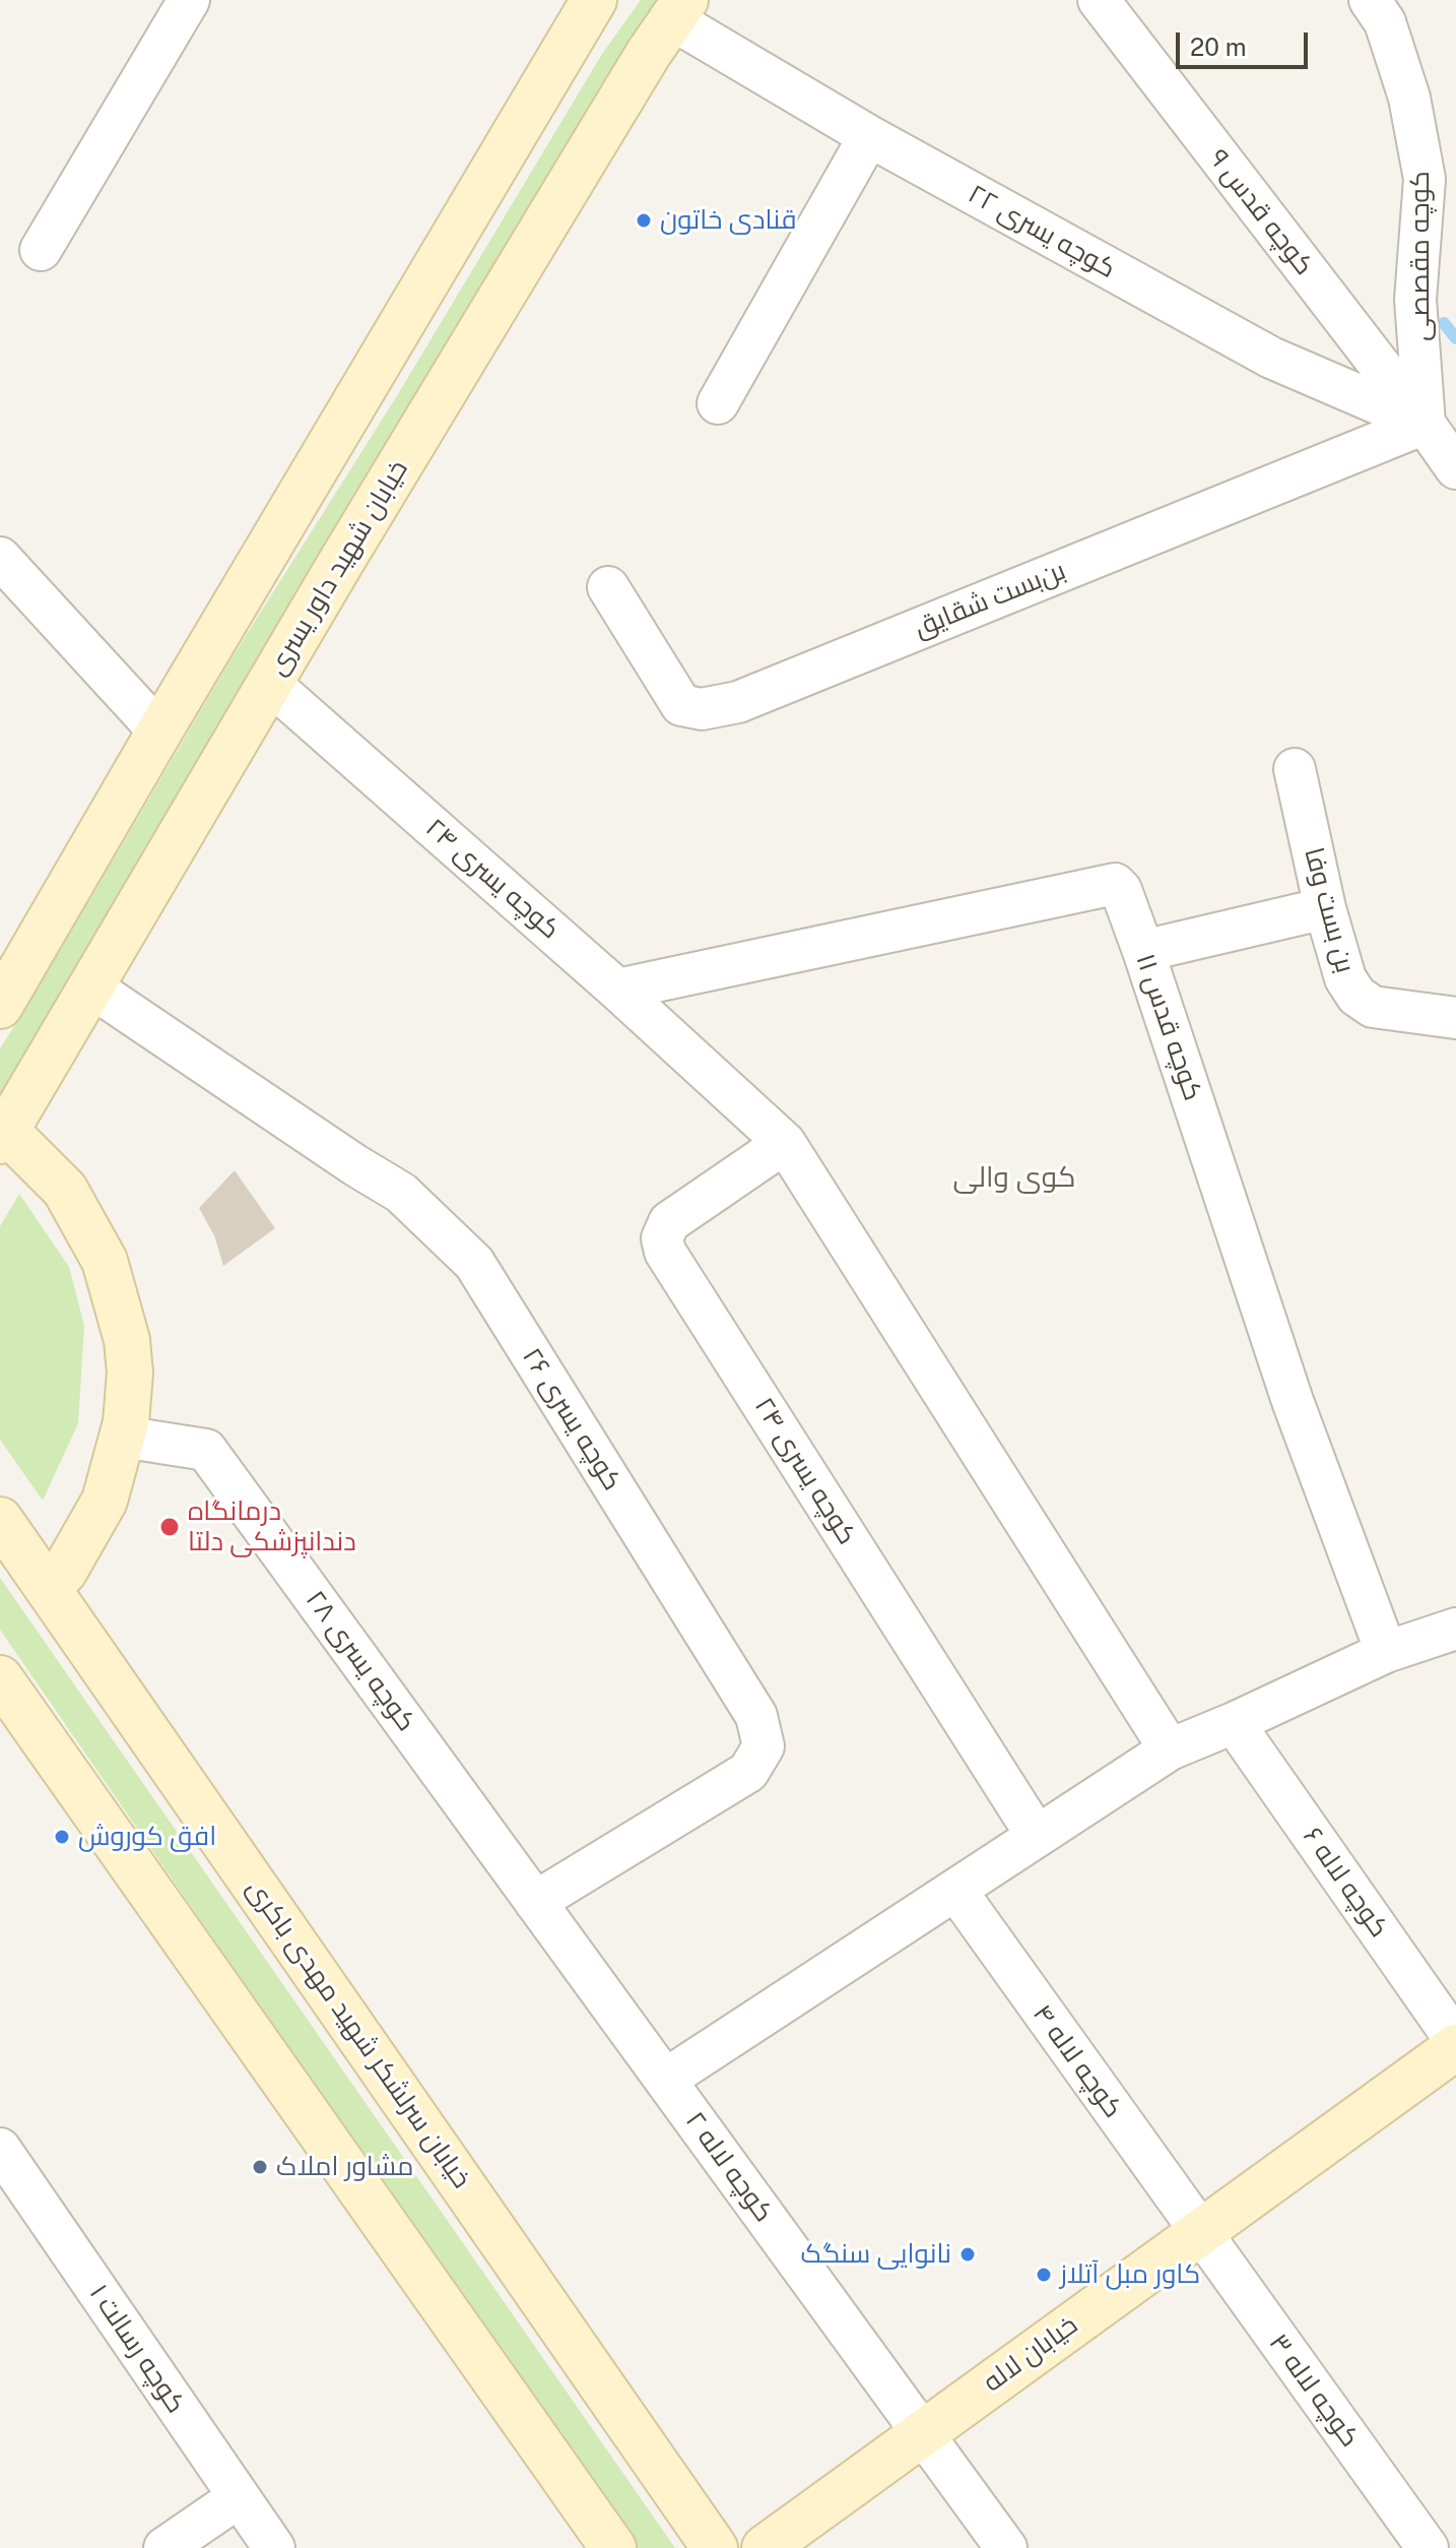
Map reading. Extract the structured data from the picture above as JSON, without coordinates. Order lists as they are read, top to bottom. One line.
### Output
{"streets":{"main road":["خیابان شهید داور یسری","خیابان سرلشکر شهید مهدی باکری","خیابان لاله"],"street":["کوچه قدس ۹","کوچه یسری ۲۲","کوچه مقصصی","بن‌بست شقایق","کوچه یسری ۲۴","بن بست وفا","کوچه قدس ۱۱","کوچه یسری ۲۶","کوچه یسری ۲۸","کوچه لاله ۶","کوچه لاله ۴","کوچه لاله ۲","کوچه رسالت ۱","کوچه لاله ۳"]},"crossings":[["کوچه قدس ۹","کوچه یسری ۲۲"],["کوچه قدس ۹","کوچه مقصصی"],["کوچه قدس ۹","بن‌بست شقایق"],["کوچه یسری ۲۲","کوچه مقصصی"],["کوچه یسری ۲۲","خیابان شهید داور یسری"],["کوچه یسری ۲۲","بن‌بست شقایق"],["کوچه مقصصی","بن‌بست شقایق"],["خیابان شهید داور یسری","کوچه یسری ۲۴"],["خیابان شهید داور یسری","کوچه یسری ۲۶"],["کوچه یسری ۲۴","کوچه قدس ۱۱"],["کوچه یسری ۲۶","کوچه یسری ۲۸"],["کوچه یسری ۲۶","کوچه لاله ۲"],["کوچه یسری ۲۸","کوچه لاله ۲"],["کوچه لاله ۴","خیابان لاله"],["کوچه لاله ۴","کوچه لاله ۳"],["کوچه لاله ۲","خیابان لاله"],["خیابان لاله","کوچه لاله ۳"]],"districts":["کوی والی"],"places":["قنادی خاتون","درمانگاه دندانپزشکی دلتا","افق کوروش","مشاور املاک","نانوایی سنگک","کاور مبل آتلاز"],"scale_bar":"20 m"}
